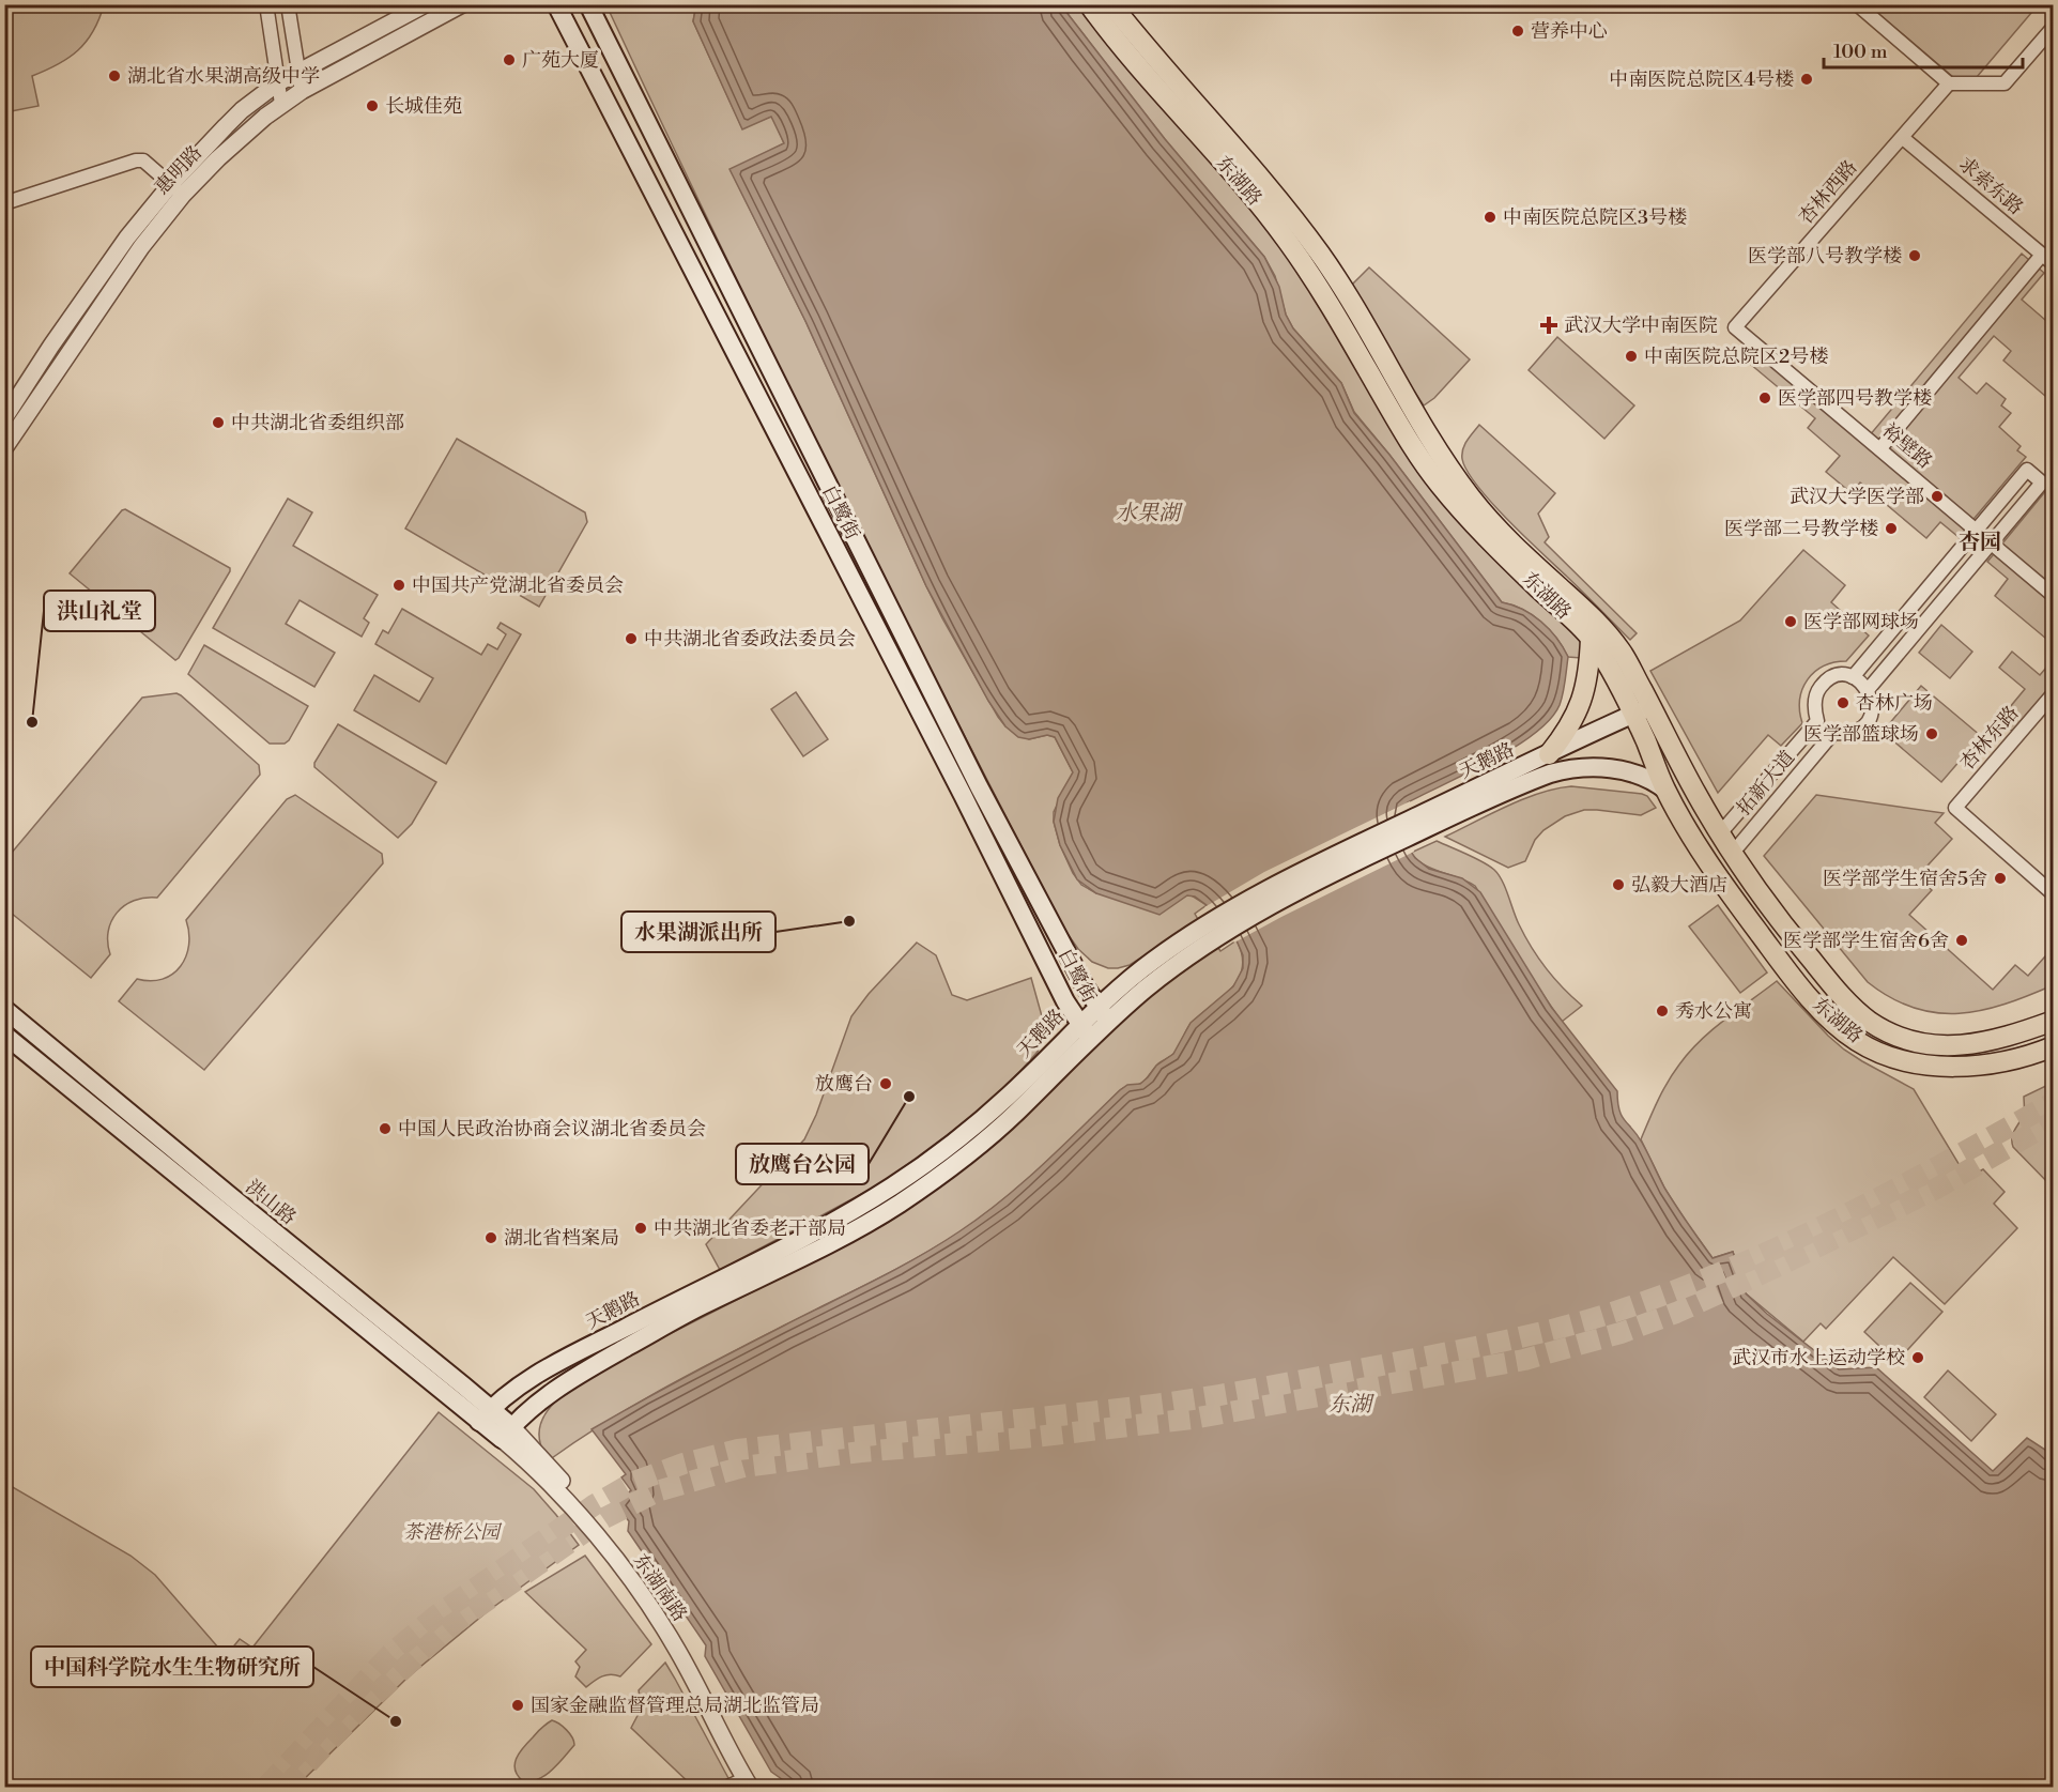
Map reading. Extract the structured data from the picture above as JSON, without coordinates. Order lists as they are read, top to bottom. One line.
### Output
{"streets":{"main road":["东湖路","白鹭街","天鹅路","洪山路"],"street":["惠明路","求索东路","杏林西路","裕壁路","杏林东路","拓新大道","东湖南路"]},"crossings":[["东湖路","天鹅路"],["东湖路","拓新大道"],["求索东路","杏林西路"],["杏林西路","裕壁路"],["白鹭街","天鹅路"],["天鹅路","洪山路"],["天鹅路","东湖南路"],["洪山路","东湖南路"]],"districts":["杏园"],"water":["水果湖","东湖"],"parks":["茶港桥公园"],"places":{"other":["营养中心","广苑大厦","湖北省水果湖高级中学","中南医院总院区4号楼","长城佳苑","中南医院总院区3号楼","医学部八号教学楼","中南医院总院区2号楼","医学部四号教学楼","中共湖北省委组织部","武汉大学医学部","医学部二号教学楼","中国共产党湖北省委员会","医学部网球场","中共湖北省委政法委员会","杏林广场","洪山礼堂","医学部篮球场","医学部学生宿舍5舍","弘毅大酒店","水果湖派出所","医学部学生宿舍6舍","秀水公寓","放鹰台","放鹰台公园","中国人民政治协商会议湖北省委员会","中共湖北省委老干部局","湖北省档案局","武汉市水上运动学校","国家金融监督管理总局湖北监管局","中国科学院水生生物研究所"],"health":["武汉大学中南医院"]},"scale_bar":"100 m"}
